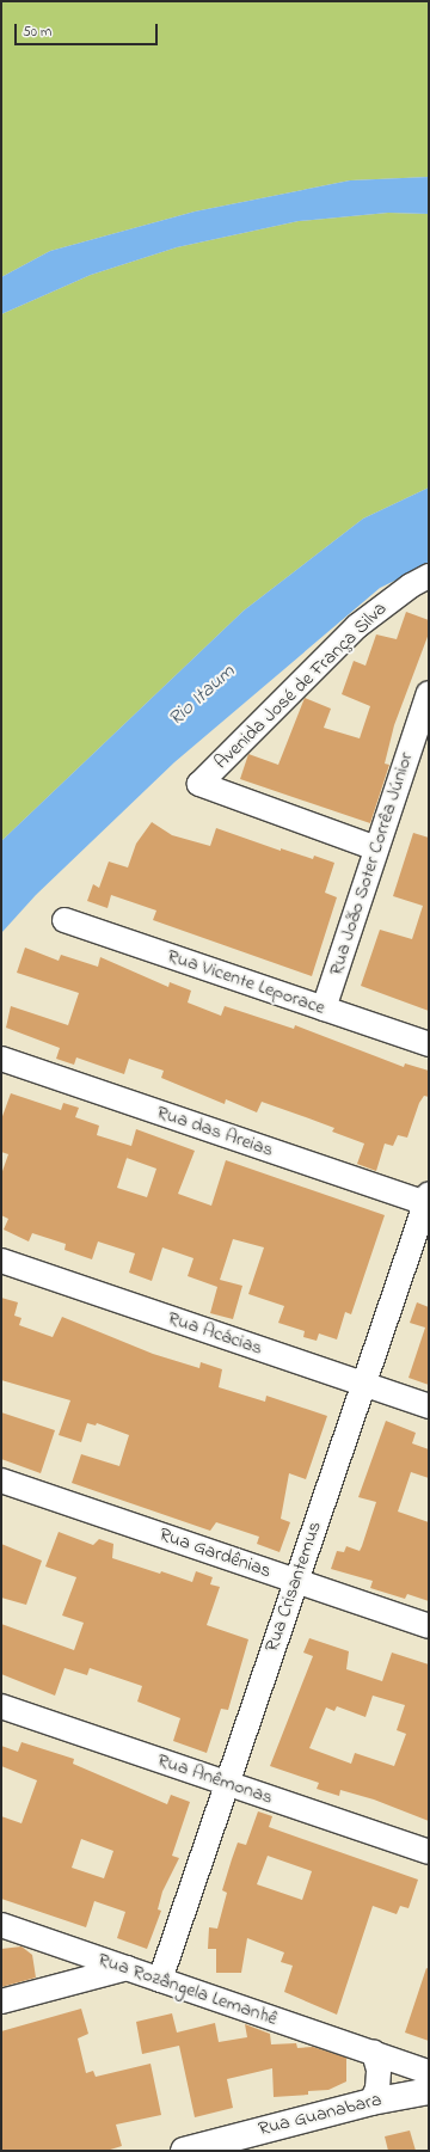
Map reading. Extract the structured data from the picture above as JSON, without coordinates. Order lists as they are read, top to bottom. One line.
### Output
{"streets":{"main road":["Rua Guanabara"],"street":["Avenida José de França Silva","Rua João Soter Corrêa Júnior","Rua Vicente Leporace","Rua das Areias","Rua Acácias","Rua Gardênias","Rua Crisantemus","Rua Anêmonas","Rua Rozângela Lemanhê"]},"crossings":[["Avenida José de França Silva","Rua João Soter Corrêa Júnior"],["Rua João Soter Corrêa Júnior","Rua Vicente Leporace"],["Rua das Areias","Rua Crisantemus"],["Rua Acácias","Rua Crisantemus"],["Rua Gardênias","Rua Crisantemus"],["Rua Crisantemus","Rua Anêmonas"],["Rua Crisantemus","Rua Rozângela Lemanhê"]],"water":["Rio Itaum"],"scale_bar":"50 m"}
